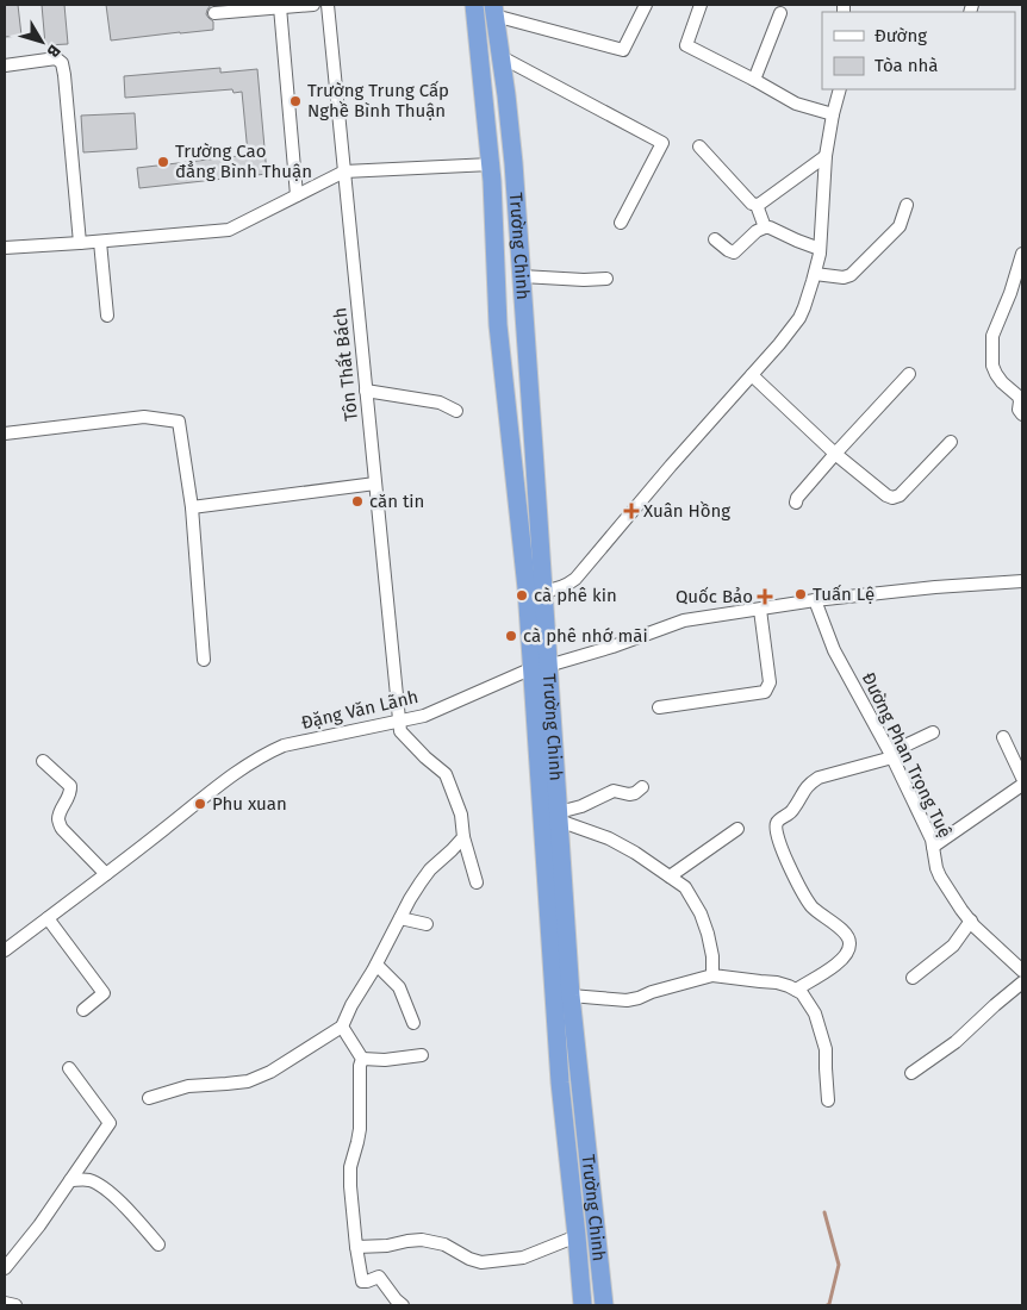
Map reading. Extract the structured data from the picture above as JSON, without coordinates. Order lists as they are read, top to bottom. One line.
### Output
{"streets":{"highway":["Trường Chinh"],"street":["Tôn Thất Bách","Đặng Văn Lãnh","Đường Phan Trọng Tuệ"]},"crossings":[["Trường Chinh","Đặng Văn Lãnh"],["Tôn Thất Bách","Đặng Văn Lãnh"],["Đặng Văn Lãnh","Đường Phan Trọng Tuệ"]],"places":{"other":["Trường Trung Cấp Nghề Bình Thuận","Trường Cao đẳng Bình Thuận","căn tin","Tuấn Lệ","cà phê kin","cà phê nhớ mãi","Phu xuan"],"health":["Xuân Hồng","Quốc Bảo"]},"legend":["Đường","Tòa nhà"],"north":"bottom right"}
